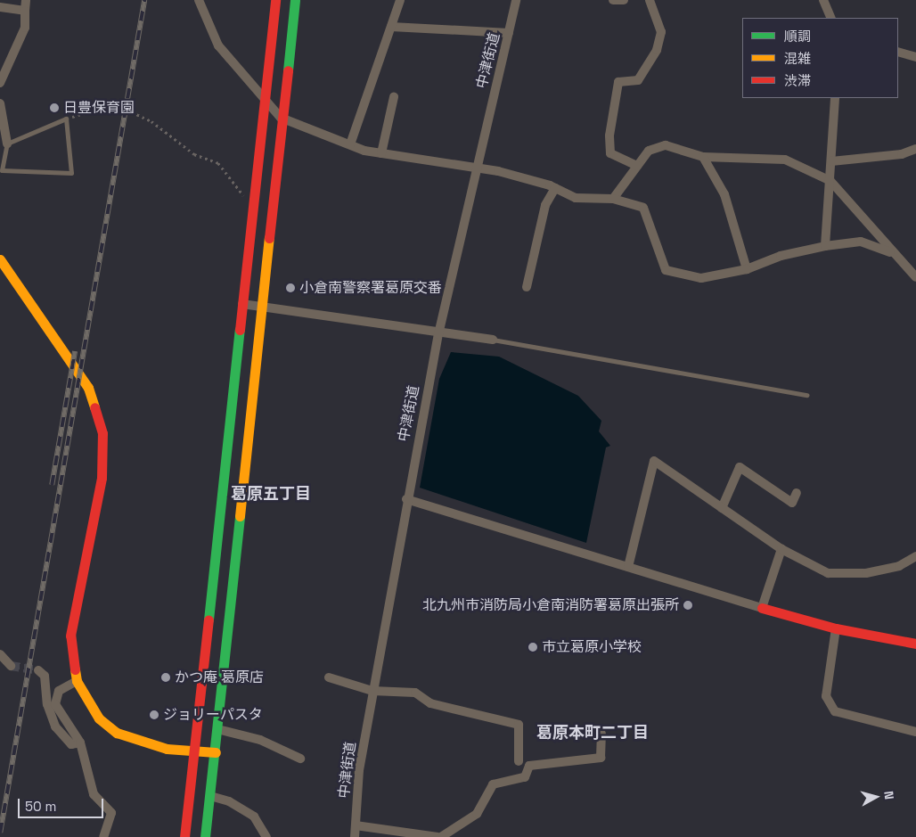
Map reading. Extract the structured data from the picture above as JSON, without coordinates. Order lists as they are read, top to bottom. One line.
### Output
{"streets":{"street":["中津街道"]},"districts":["葛原五丁目","葛原本町二丁目"],"places":["日豊保育園","小倉南警察署葛原交番","北九州市消防局小倉南消防署葛原出張所","市立葛原小学校","かつ庵 葛原店","ジョリーパスタ"],"legend":["順調","混雑","渋滞"],"scale_bar":"50 m","north":"right"}
